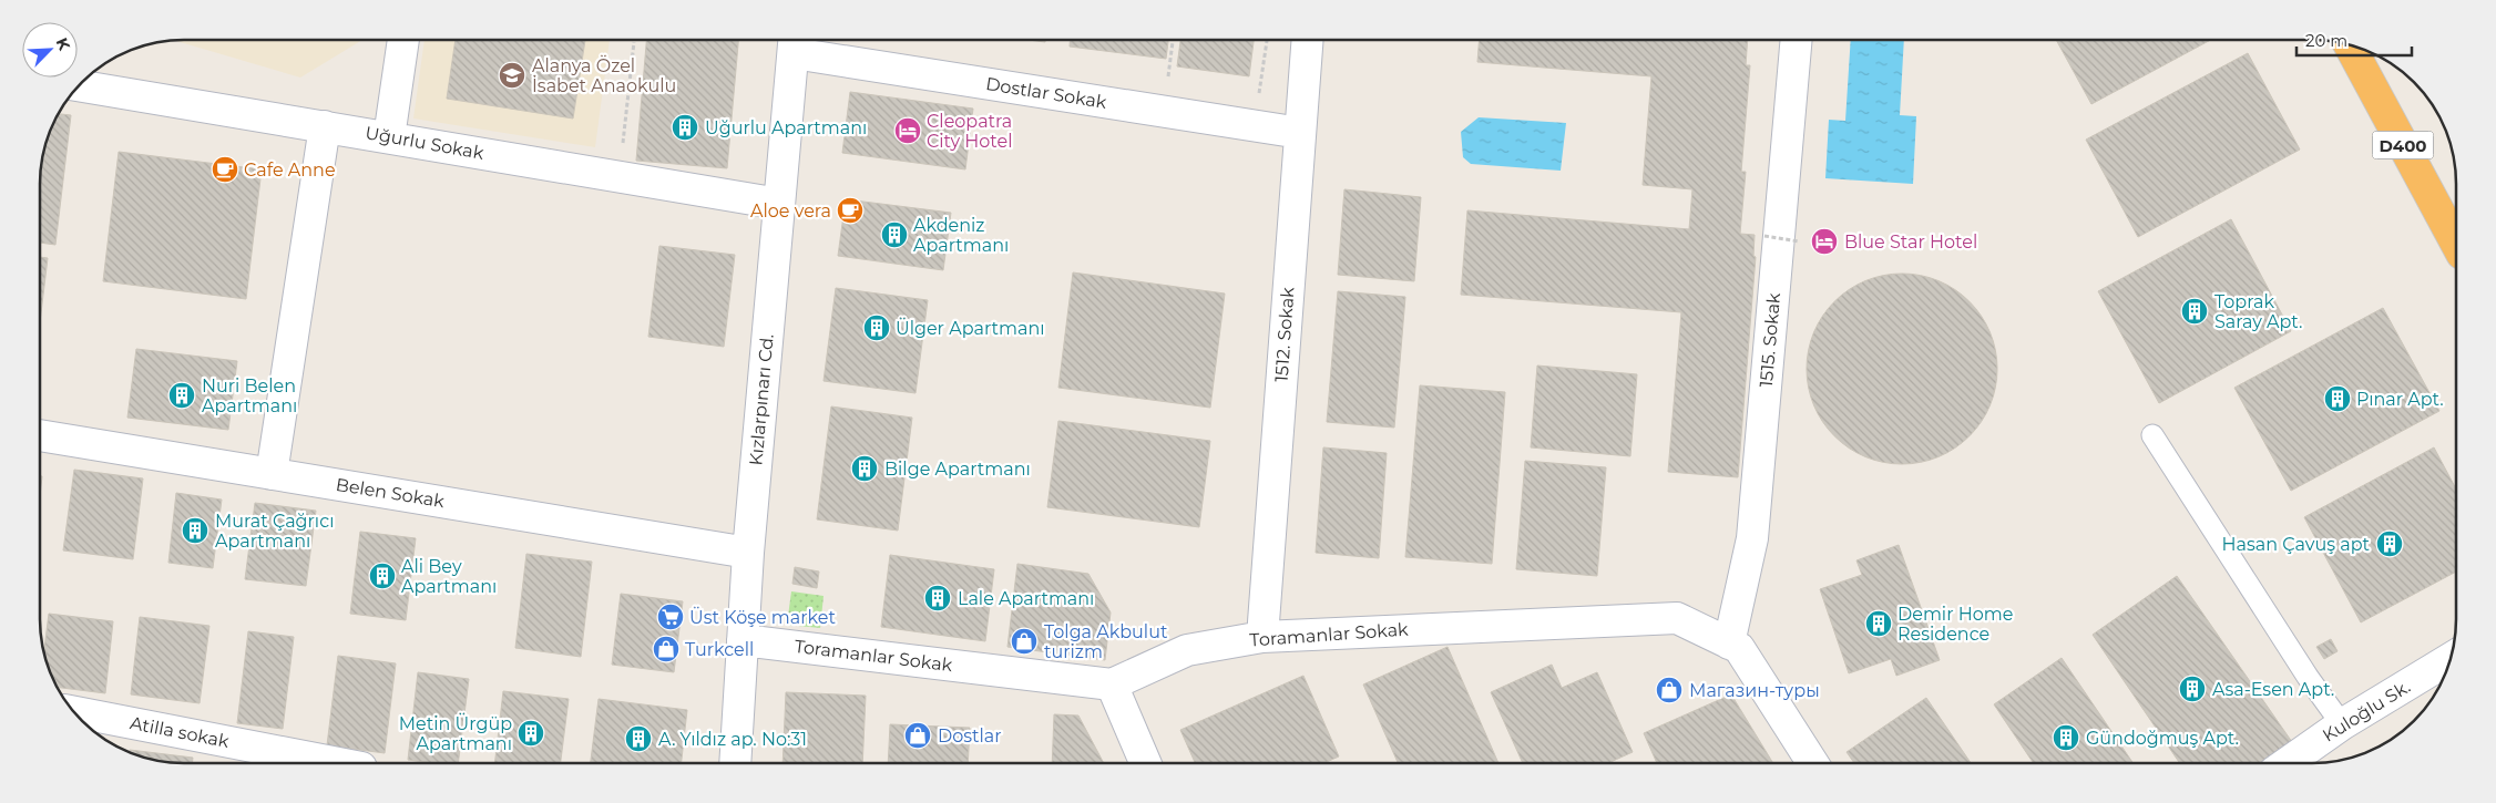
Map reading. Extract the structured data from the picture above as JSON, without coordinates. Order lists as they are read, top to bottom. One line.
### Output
{"streets":{"highway":["D400"],"street":["Dostlar Sokak","Uğurlu Sokak","1512. Sokak","1515. Sokak","Kızlarpınarı Cd.","Belen Sokak","Toramanlar Sokak","Kuloğlu Sk.","Atilla sokak"]},"crossings":[["Dostlar Sokak","1512. Sokak"],["Dostlar Sokak","Kızlarpınarı Cd."],["Uğurlu Sokak","Kızlarpınarı Cd."],["1512. Sokak","Toramanlar Sokak"],["1515. Sokak","Toramanlar Sokak"],["Kızlarpınarı Cd.","Belen Sokak"],["Kızlarpınarı Cd.","Toramanlar Sokak"]],"places":{"school or university":["Alanya Özel İsabet Anaokulu"],"building":["Uğurlu Apartmanı","Akdeniz Apartmanı","Toprak Saray Apt.","Ülger Apartmanı","Nuri Belen Apartmanı","Pınar Apt.","Bilge Apartmanı","Murat Çağrıcı Apartmanı","Hasan Çavuş apt","Ali Bey Apartmanı","Lale Apartmanı","Demir Home Residence","Asa-Esen Apt.","Metin Ürgüp Apartmanı","Gündoğmuş Apt.","A. Yıldız ap. No:31"],"hotel":["Cleopatra City Hotel","Blue Star Hotel"],"cafe":["Cafe Anne","Aloe vera"],"supermarket":["Üst Köşe market"],"shop":["Tolga Akbulut turizm","Turkcell","Магазин-туры","Dostlar"]},"scale_bar":"20 m","north":"top right"}
